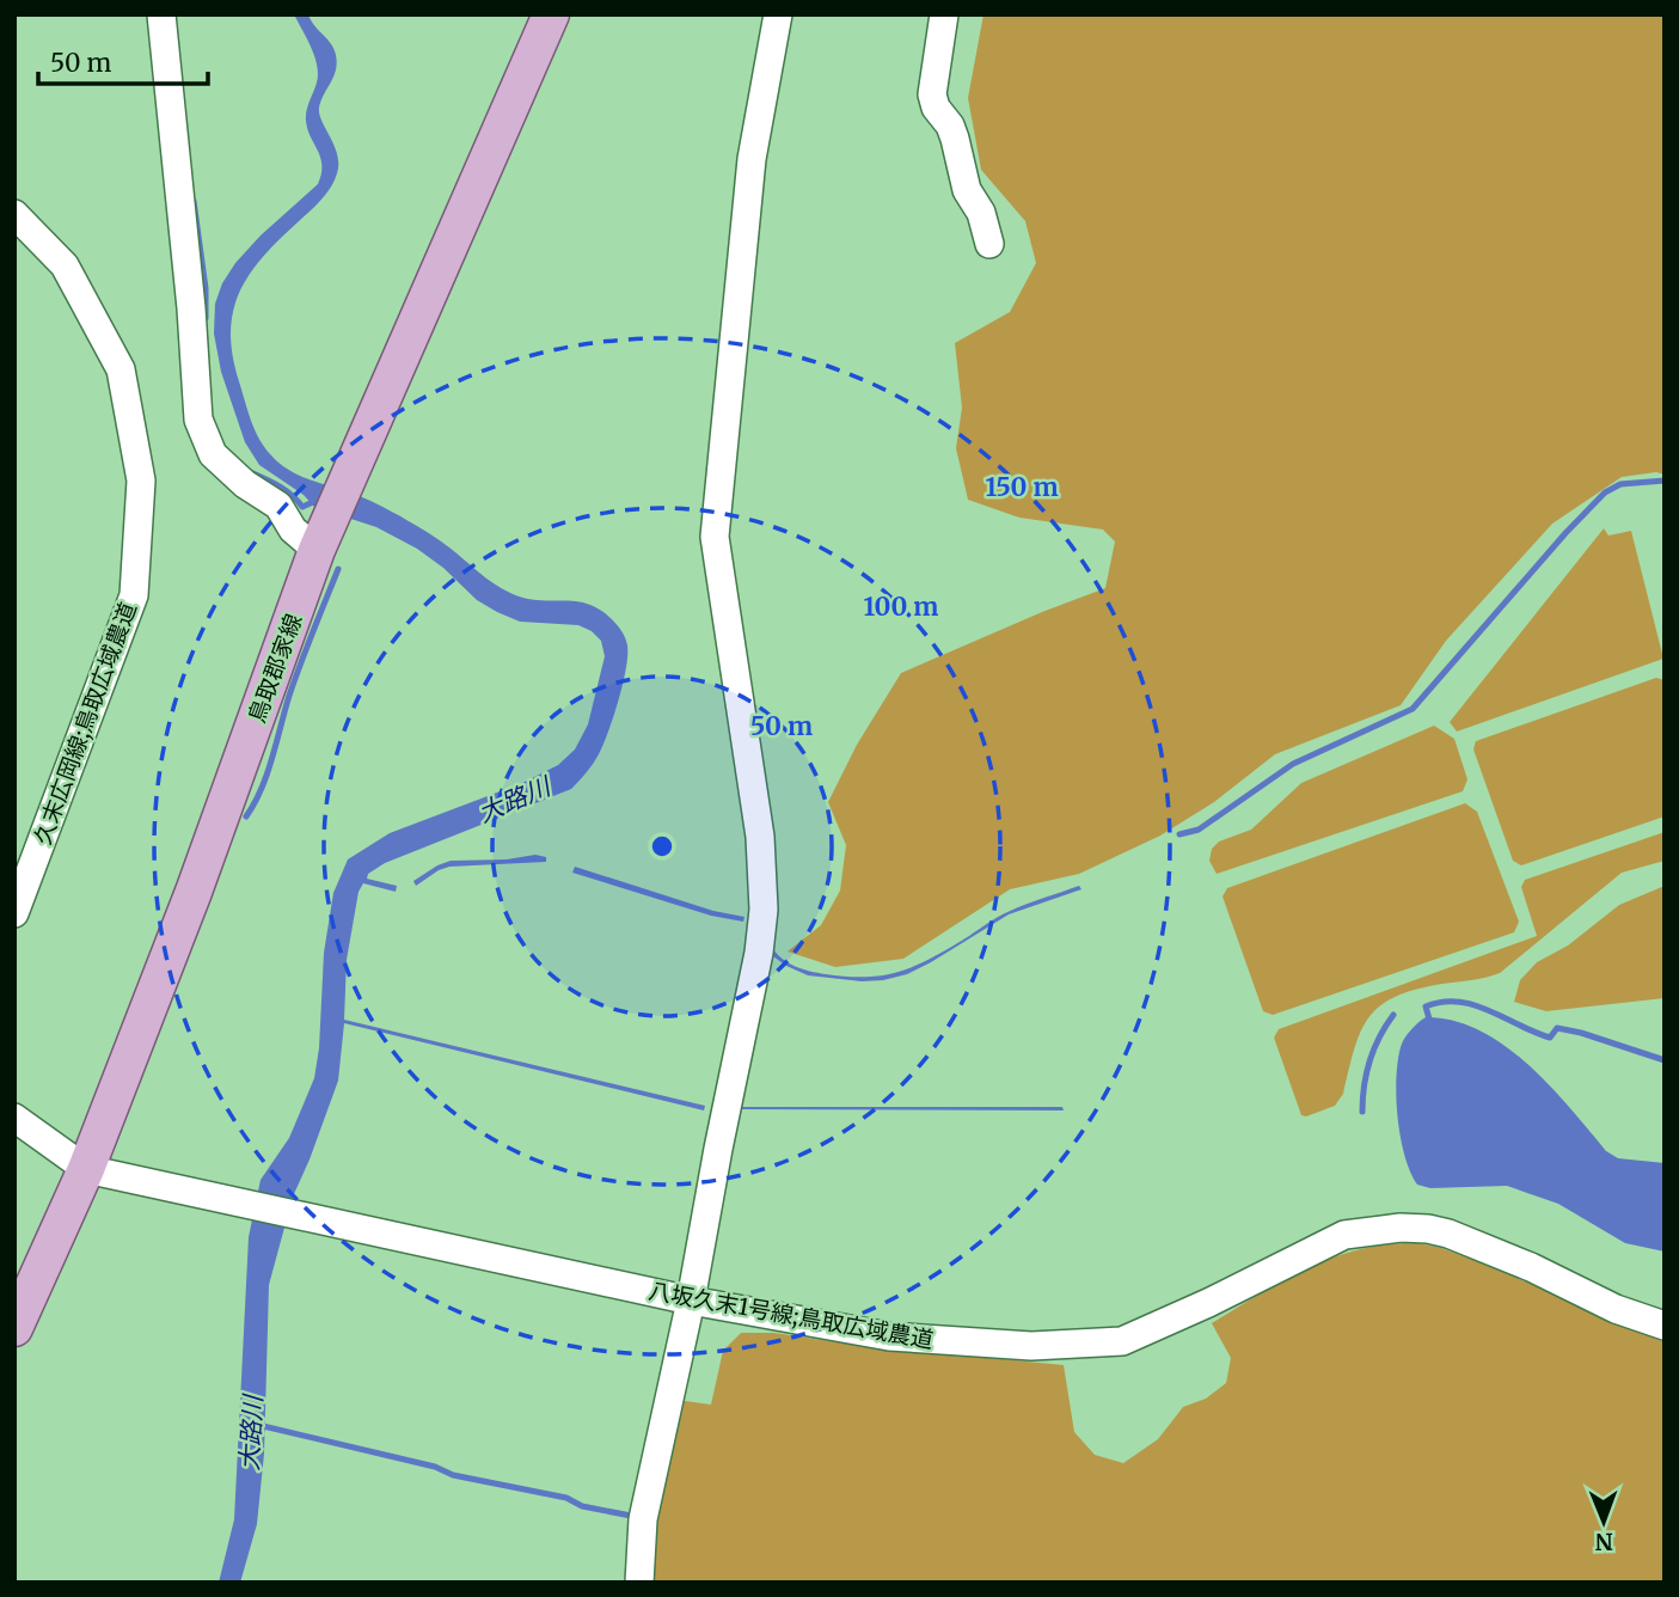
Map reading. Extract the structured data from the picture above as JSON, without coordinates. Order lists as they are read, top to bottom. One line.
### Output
{"streets":{"main road":["鳥取郡家線"],"street":["久末広岡線;鳥取広域農道","八坂久末1号線;鳥取広域農道"]},"crossings":[["鳥取郡家線","八坂久末1号線;鳥取広域農道"]],"water":["大路川"],"scale_bar":"50 m","north":"bottom","rings":["150 m","100 m","50 m"]}
